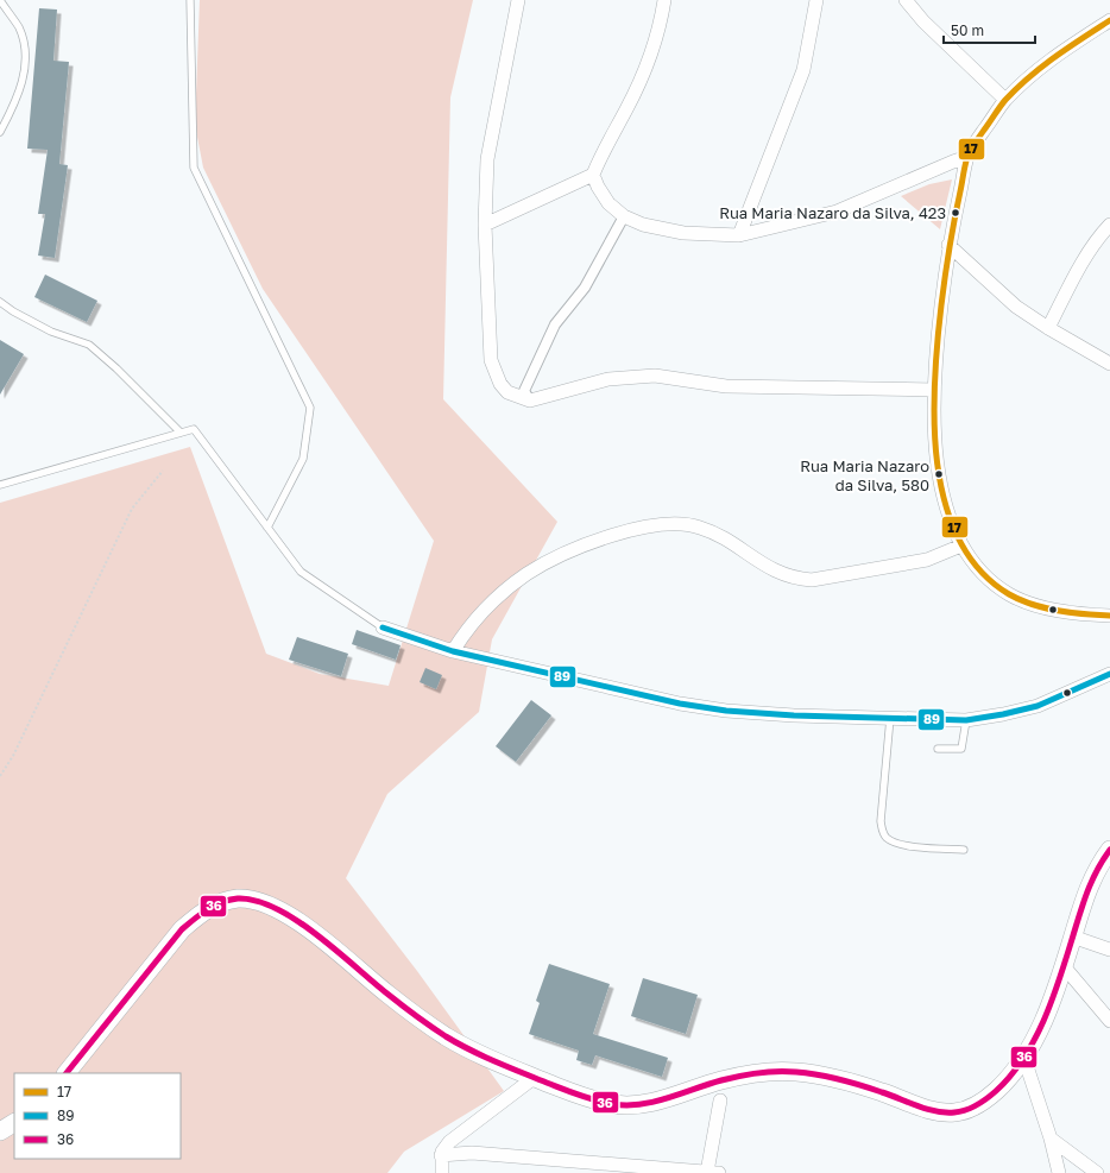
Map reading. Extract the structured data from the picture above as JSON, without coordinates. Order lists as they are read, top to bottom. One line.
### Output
{"places":["Rua Maria Nazaro da Silva, 423","Rua Maria Nazaro da Silva, 580"],"lines":["transit line 17","transit line 89","transit line 36"],"legend":["17","89","36"],"scale_bar":"50 m"}
